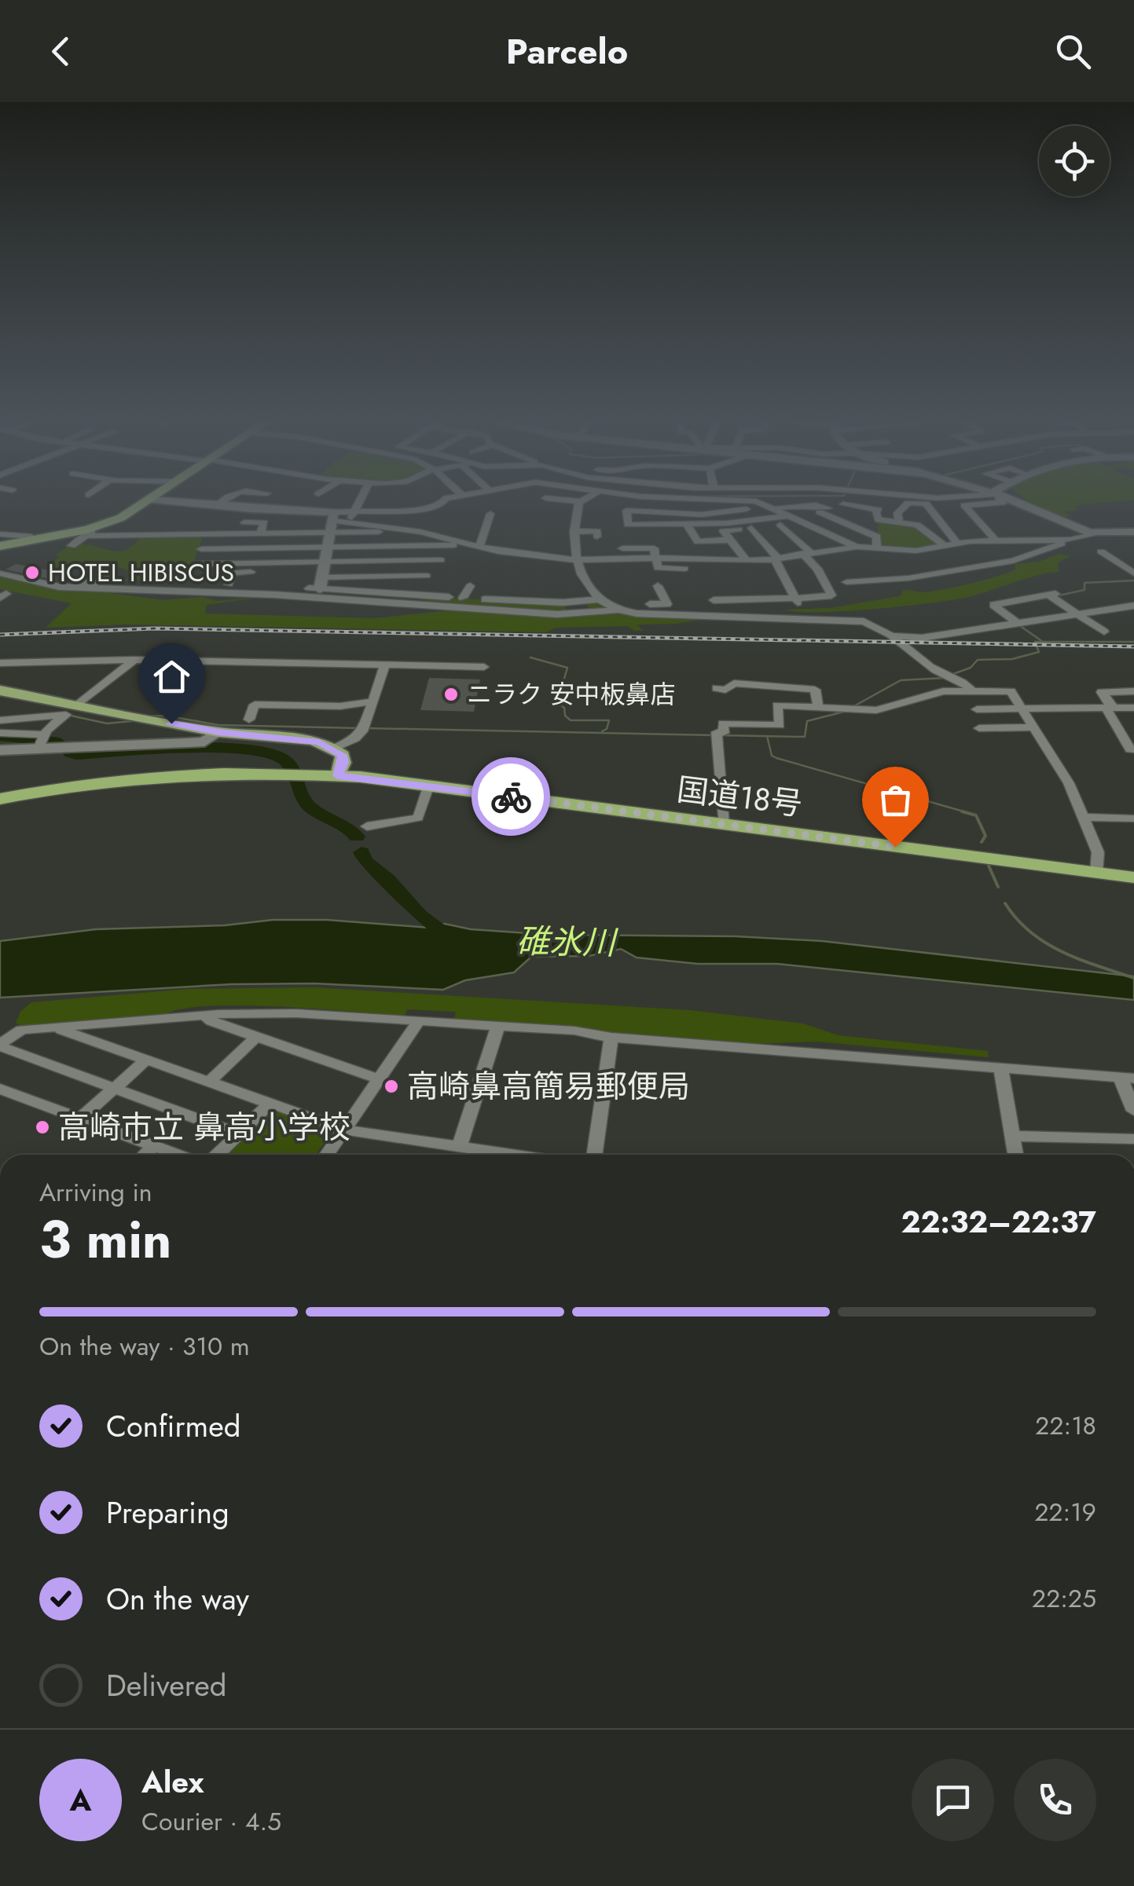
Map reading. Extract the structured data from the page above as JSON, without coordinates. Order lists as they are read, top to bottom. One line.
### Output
{"streets":{"highway":["国道18号"]},"water":["碓氷川"],"places":["HOTEL HIBISCUS","ニラク 安中板鼻店","高崎鼻高簡易郵便局","高崎市立 鼻高小学校"],"page":{"header":"Parcelo","heading":["3 min","Arriving in","22:32–22:37"],"panel":["Alex","Courier · 4.5"],"bar":"On the way · 310 m","list":[["Confirmed","22:18"],["Preparing","22:19"],["On the way","22:25"],"Delivered"],"round":"A"}}
